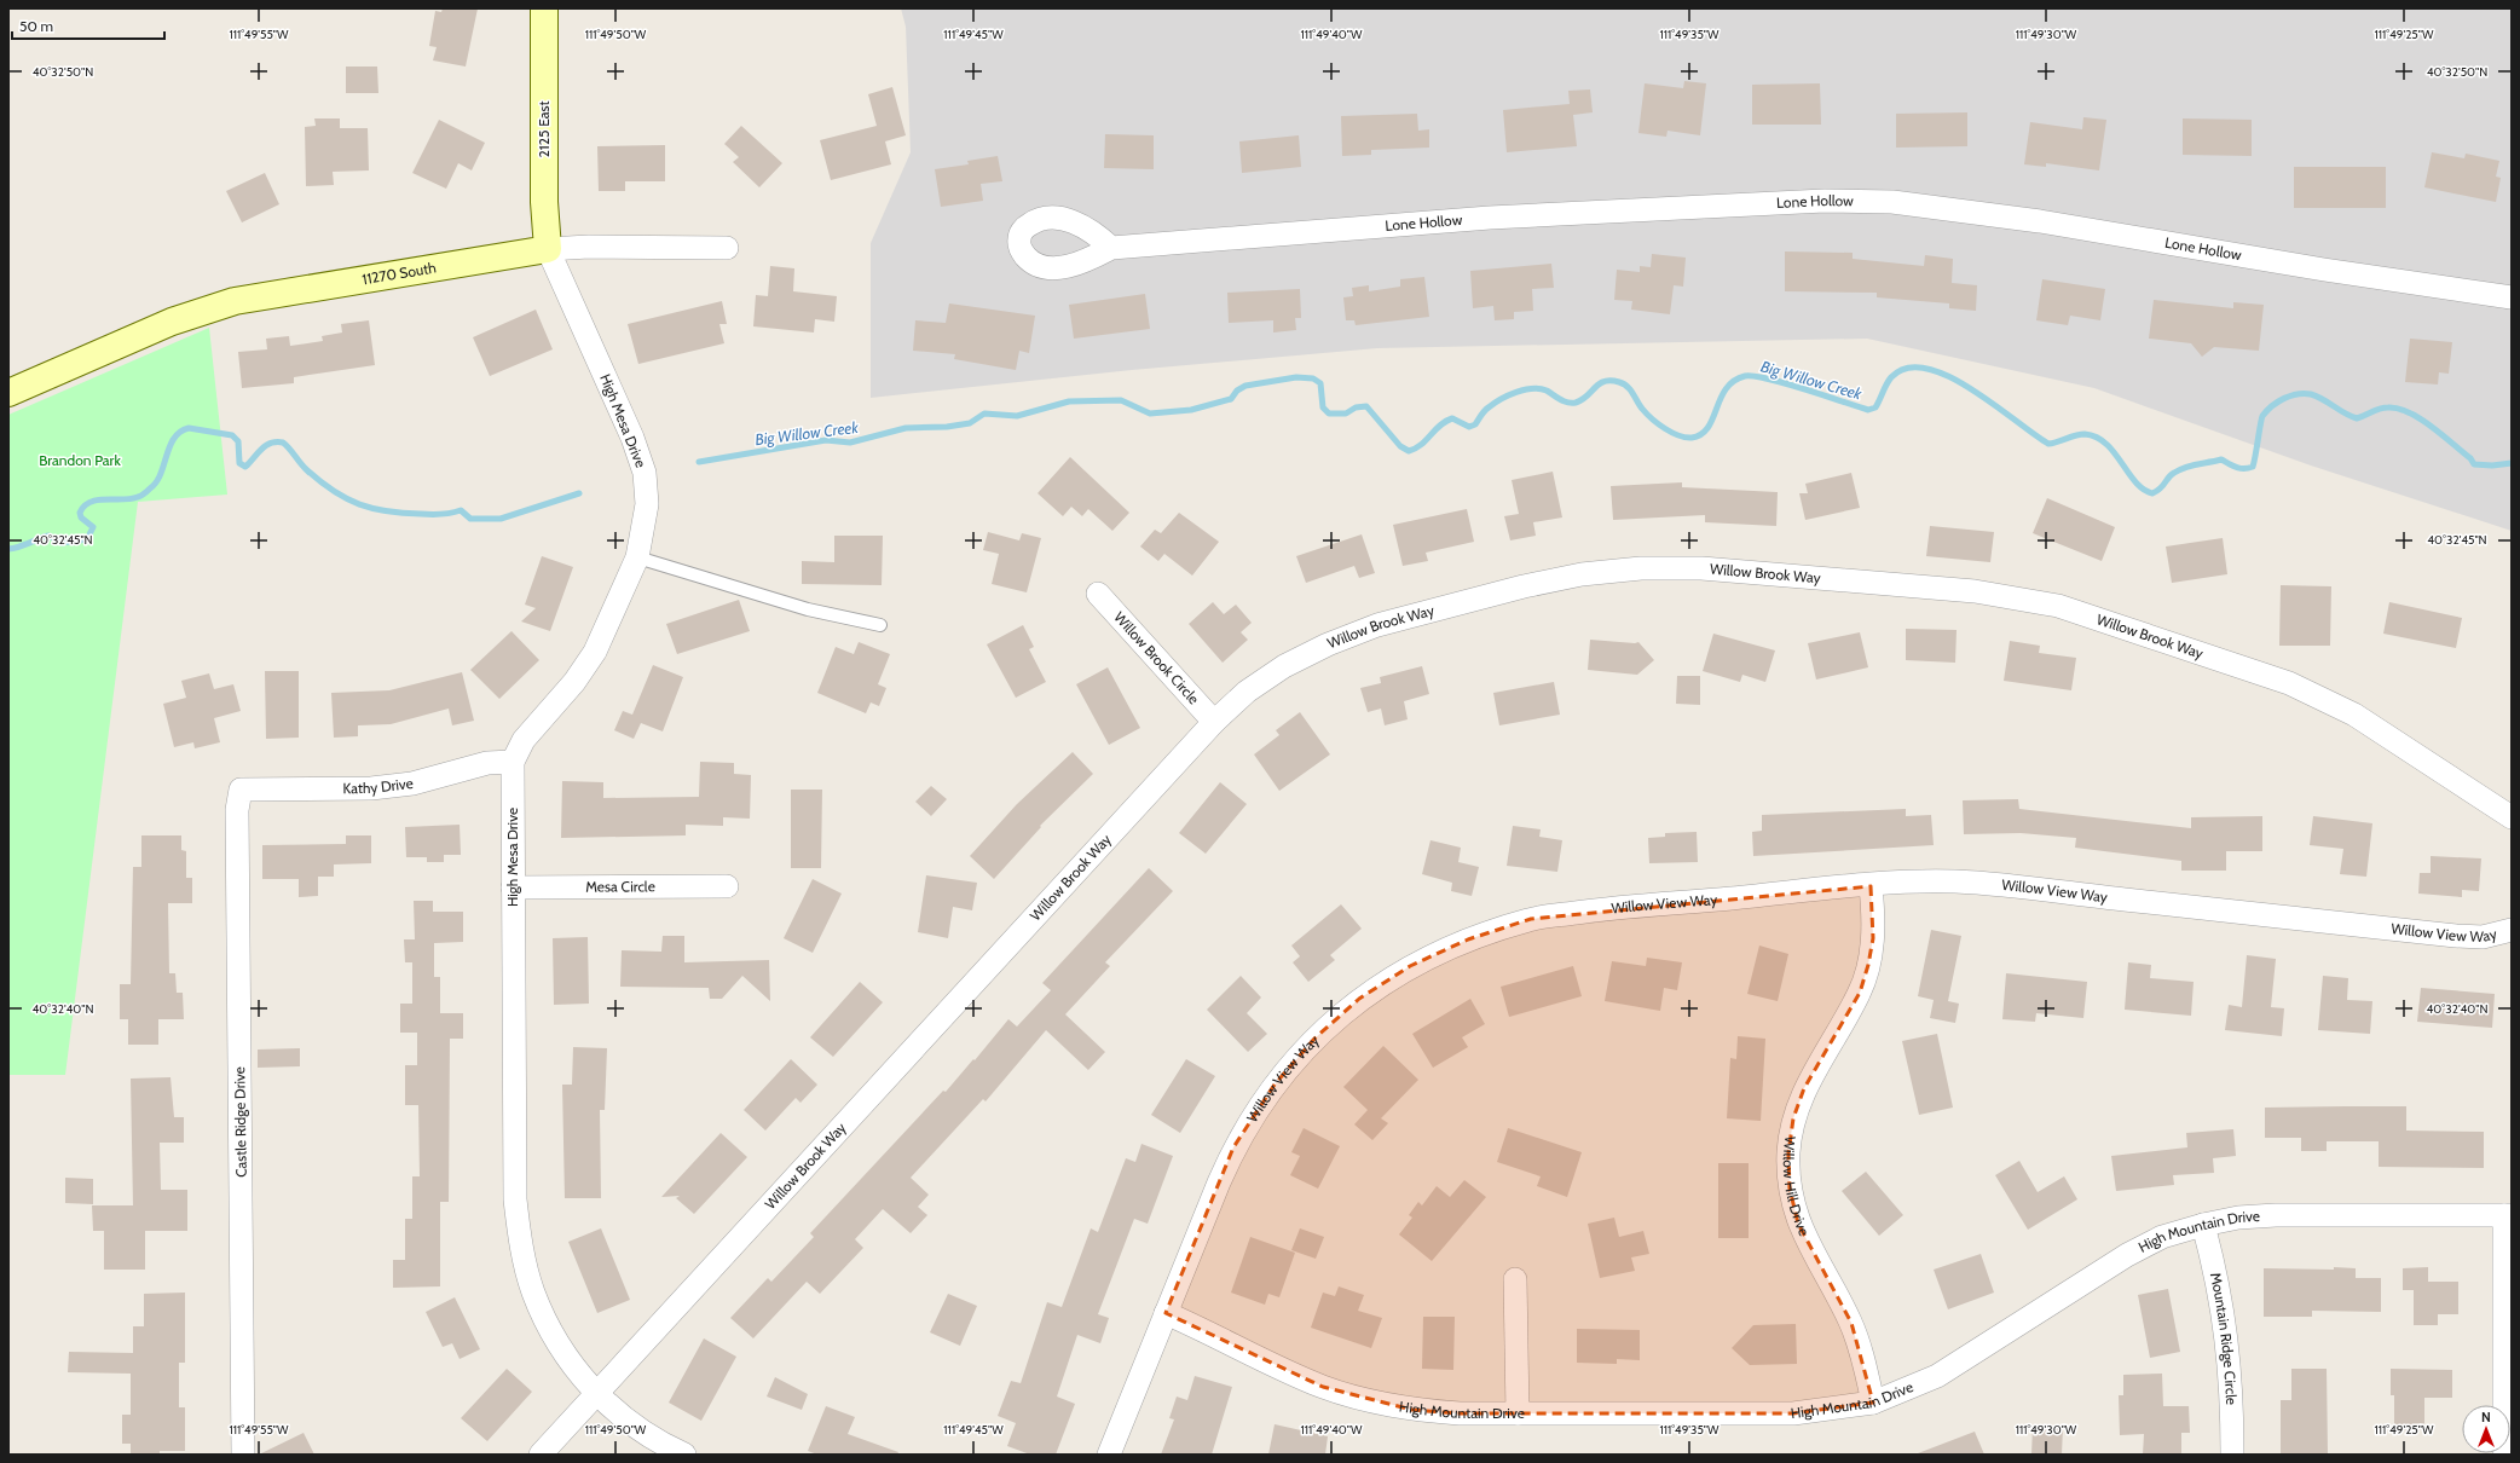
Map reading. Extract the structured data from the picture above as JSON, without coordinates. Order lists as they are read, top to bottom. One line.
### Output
{"streets":{"street":["2125 East","Lone Hollow","11270 South","High Mesa Drive","Willow Brook Way","Willow Brook Circle","Kathy Drive","Mesa Circle","Willow View Way","Castle Ridge Drive","Willow Hill Drive","High Mountain Drive","Mountain Ridge Circle"]},"crossings":[["2125 East","11270 South"],["2125 East","High Mesa Drive"],["11270 South","High Mesa Drive"],["High Mesa Drive","Willow Brook Way"],["High Mesa Drive","Kathy Drive"],["High Mesa Drive","Mesa Circle"],["Willow Brook Way","Willow Brook Circle"],["Kathy Drive","Castle Ridge Drive"],["Willow View Way","Willow Hill Drive"],["Willow View Way","High Mountain Drive"],["Willow Hill Drive","High Mountain Drive"],["High Mountain Drive","Mountain Ridge Circle"]],"water":["Big Willow Creek"],"parks":["Brandon Park"],"scale_bar":"50 m","north":"top","coordinates":["111°49'55\"W","111°49'50\"W","111°49'45\"W","111°49'40\"W","111°49'35\"W","111°49'30\"W","111°49'25\"W","40°32'50\"N","40°32'45\"N","40°32'40\"N"]}
